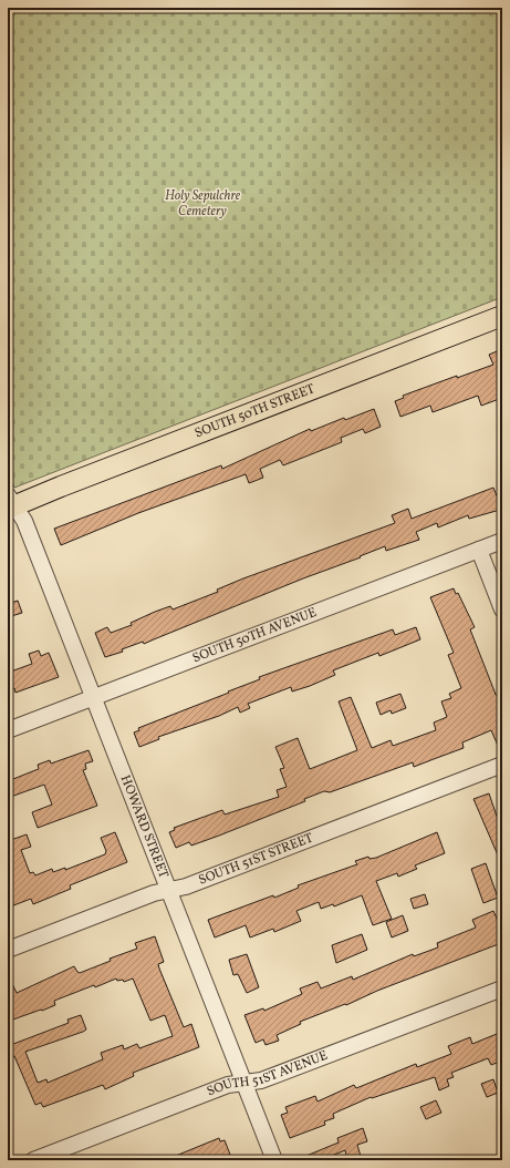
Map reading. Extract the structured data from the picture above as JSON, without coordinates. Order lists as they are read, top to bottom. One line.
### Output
{"streets":{"main road":["SOUTH 50TH STREET"],"street":["SOUTH 50TH AVENUE","HOWARD STREET","SOUTH 51ST STREET","SOUTH 51ST AVENUE"]},"crossings":[["SOUTH 50TH STREET","HOWARD STREET"],["SOUTH 50TH AVENUE","HOWARD STREET"],["HOWARD STREET","SOUTH 51ST STREET"],["HOWARD STREET","SOUTH 51ST AVENUE"]],"parks":["Holy Sepulchre Cemetery"]}
